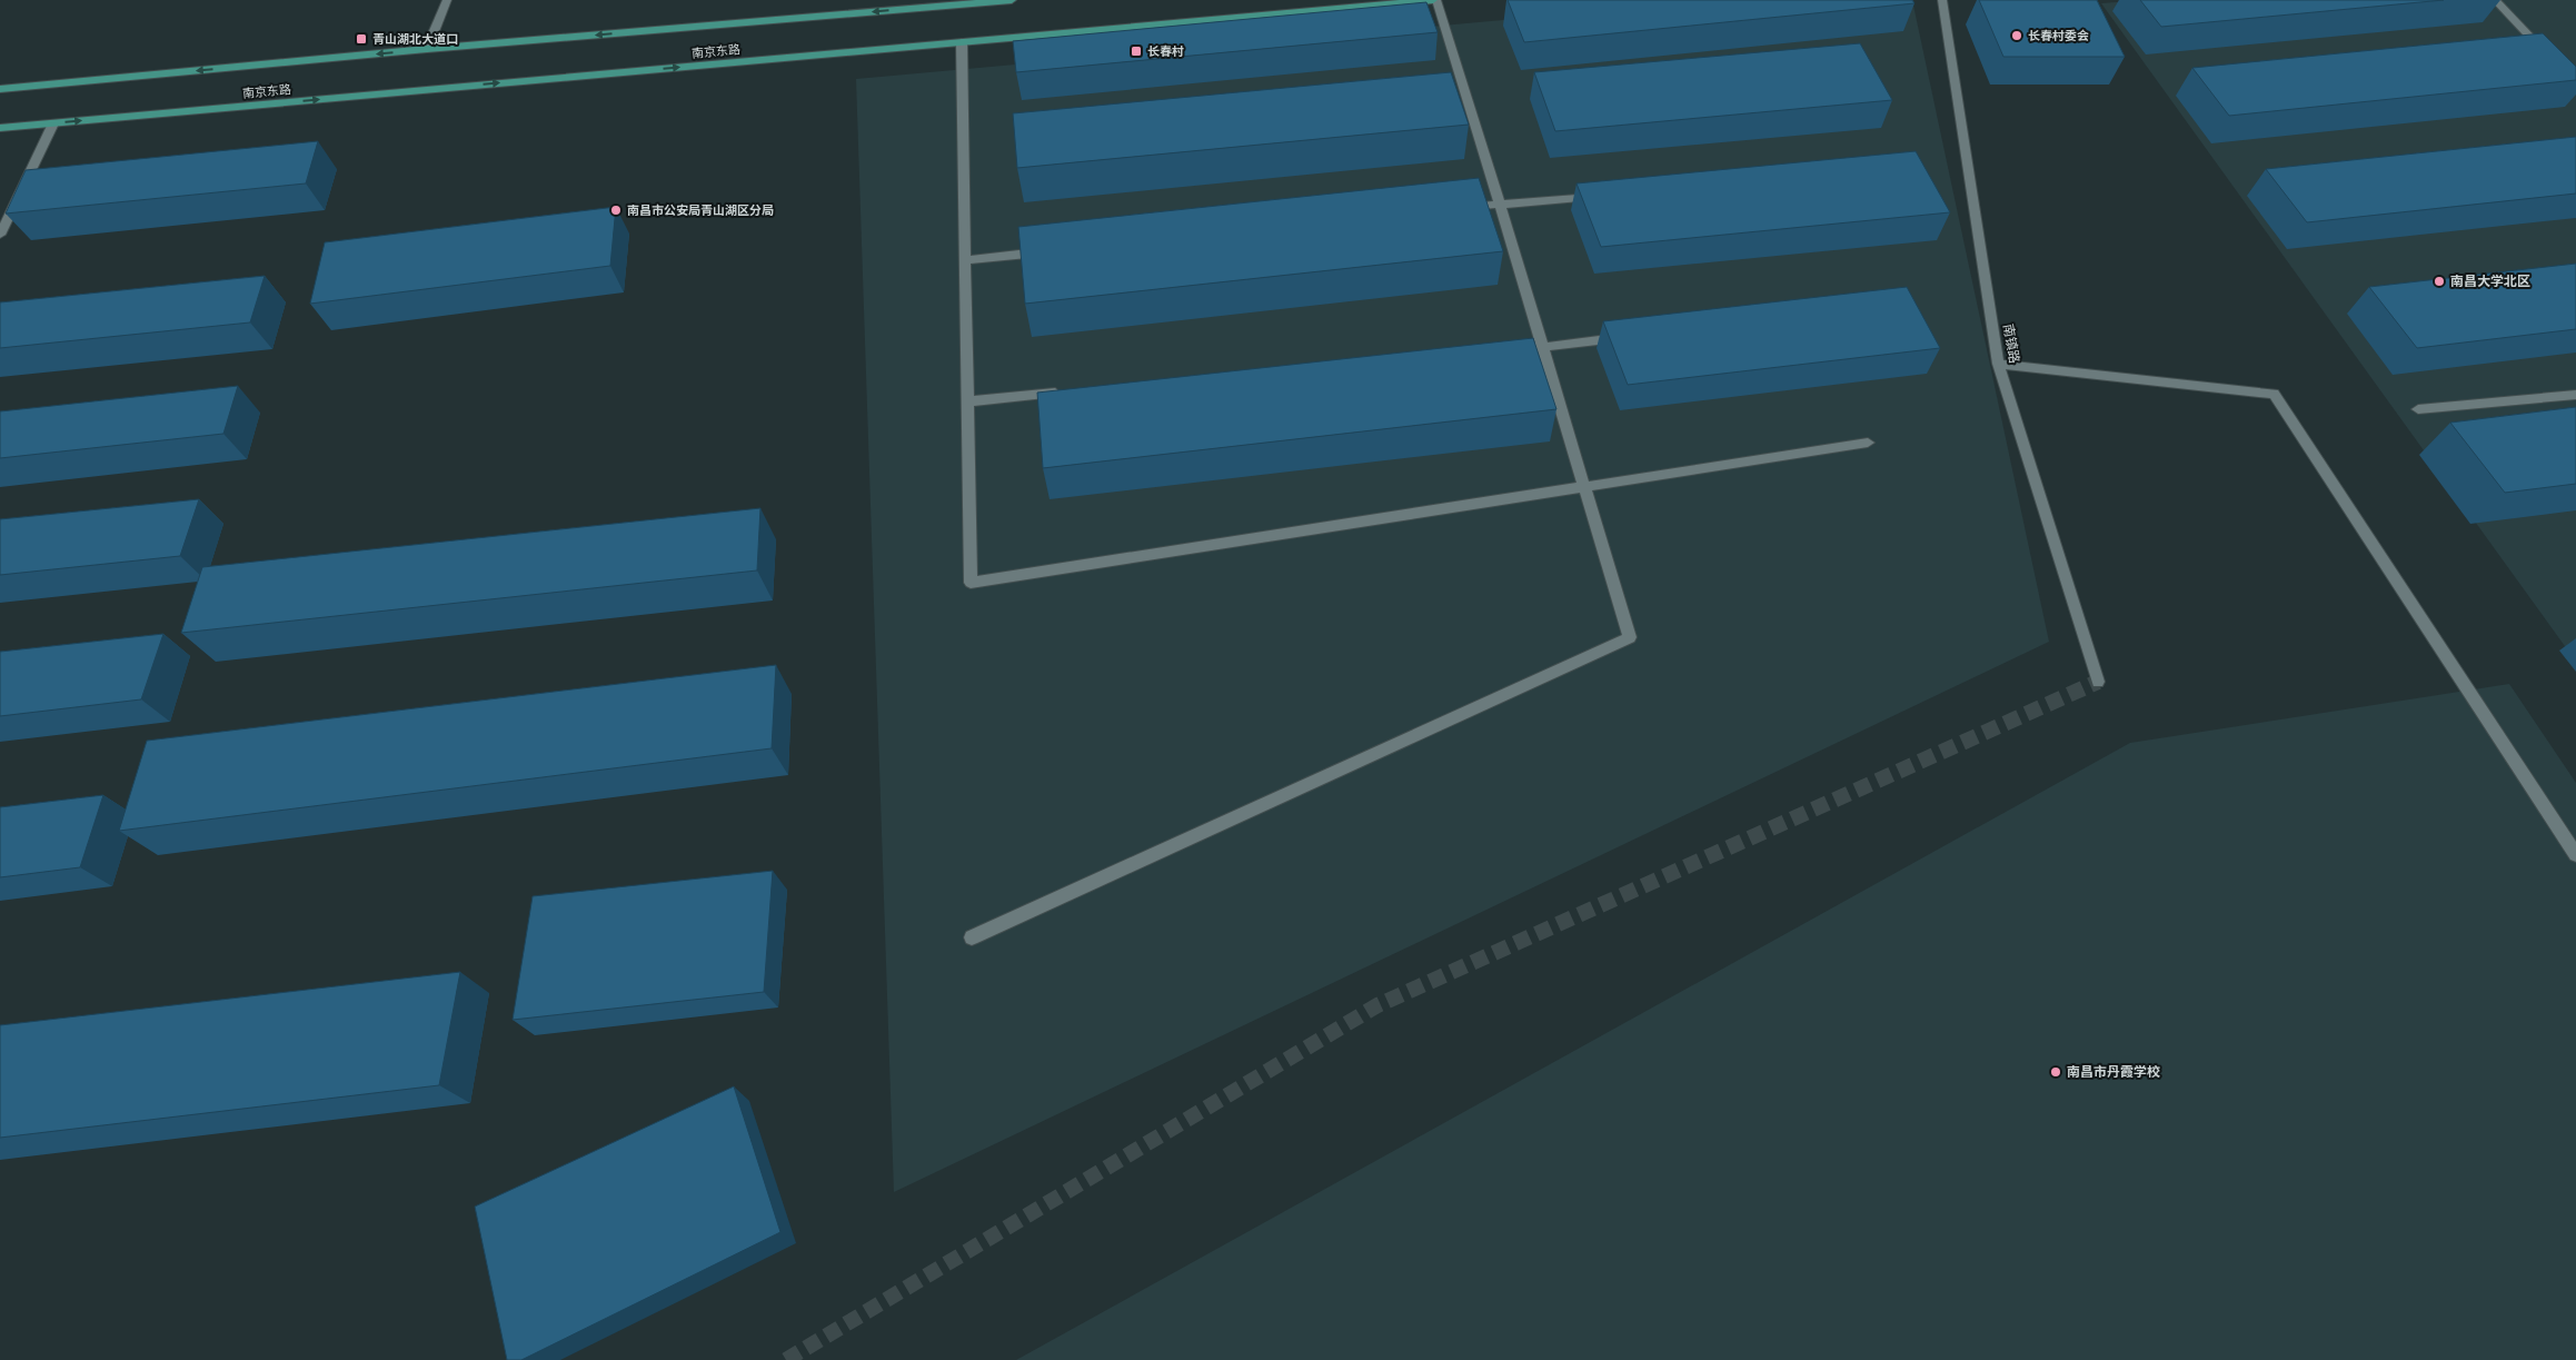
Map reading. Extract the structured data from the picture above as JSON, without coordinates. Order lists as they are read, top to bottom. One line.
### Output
{"streets":{"main road":["南京东路"],"street":["南镇路"]},"places":{"other":["长春村委会","南昌市公安局青山湖区分局","南昌大学北区","南昌市丹霞学校"],"transit":["青山湖北大道口","长春村"]}}
